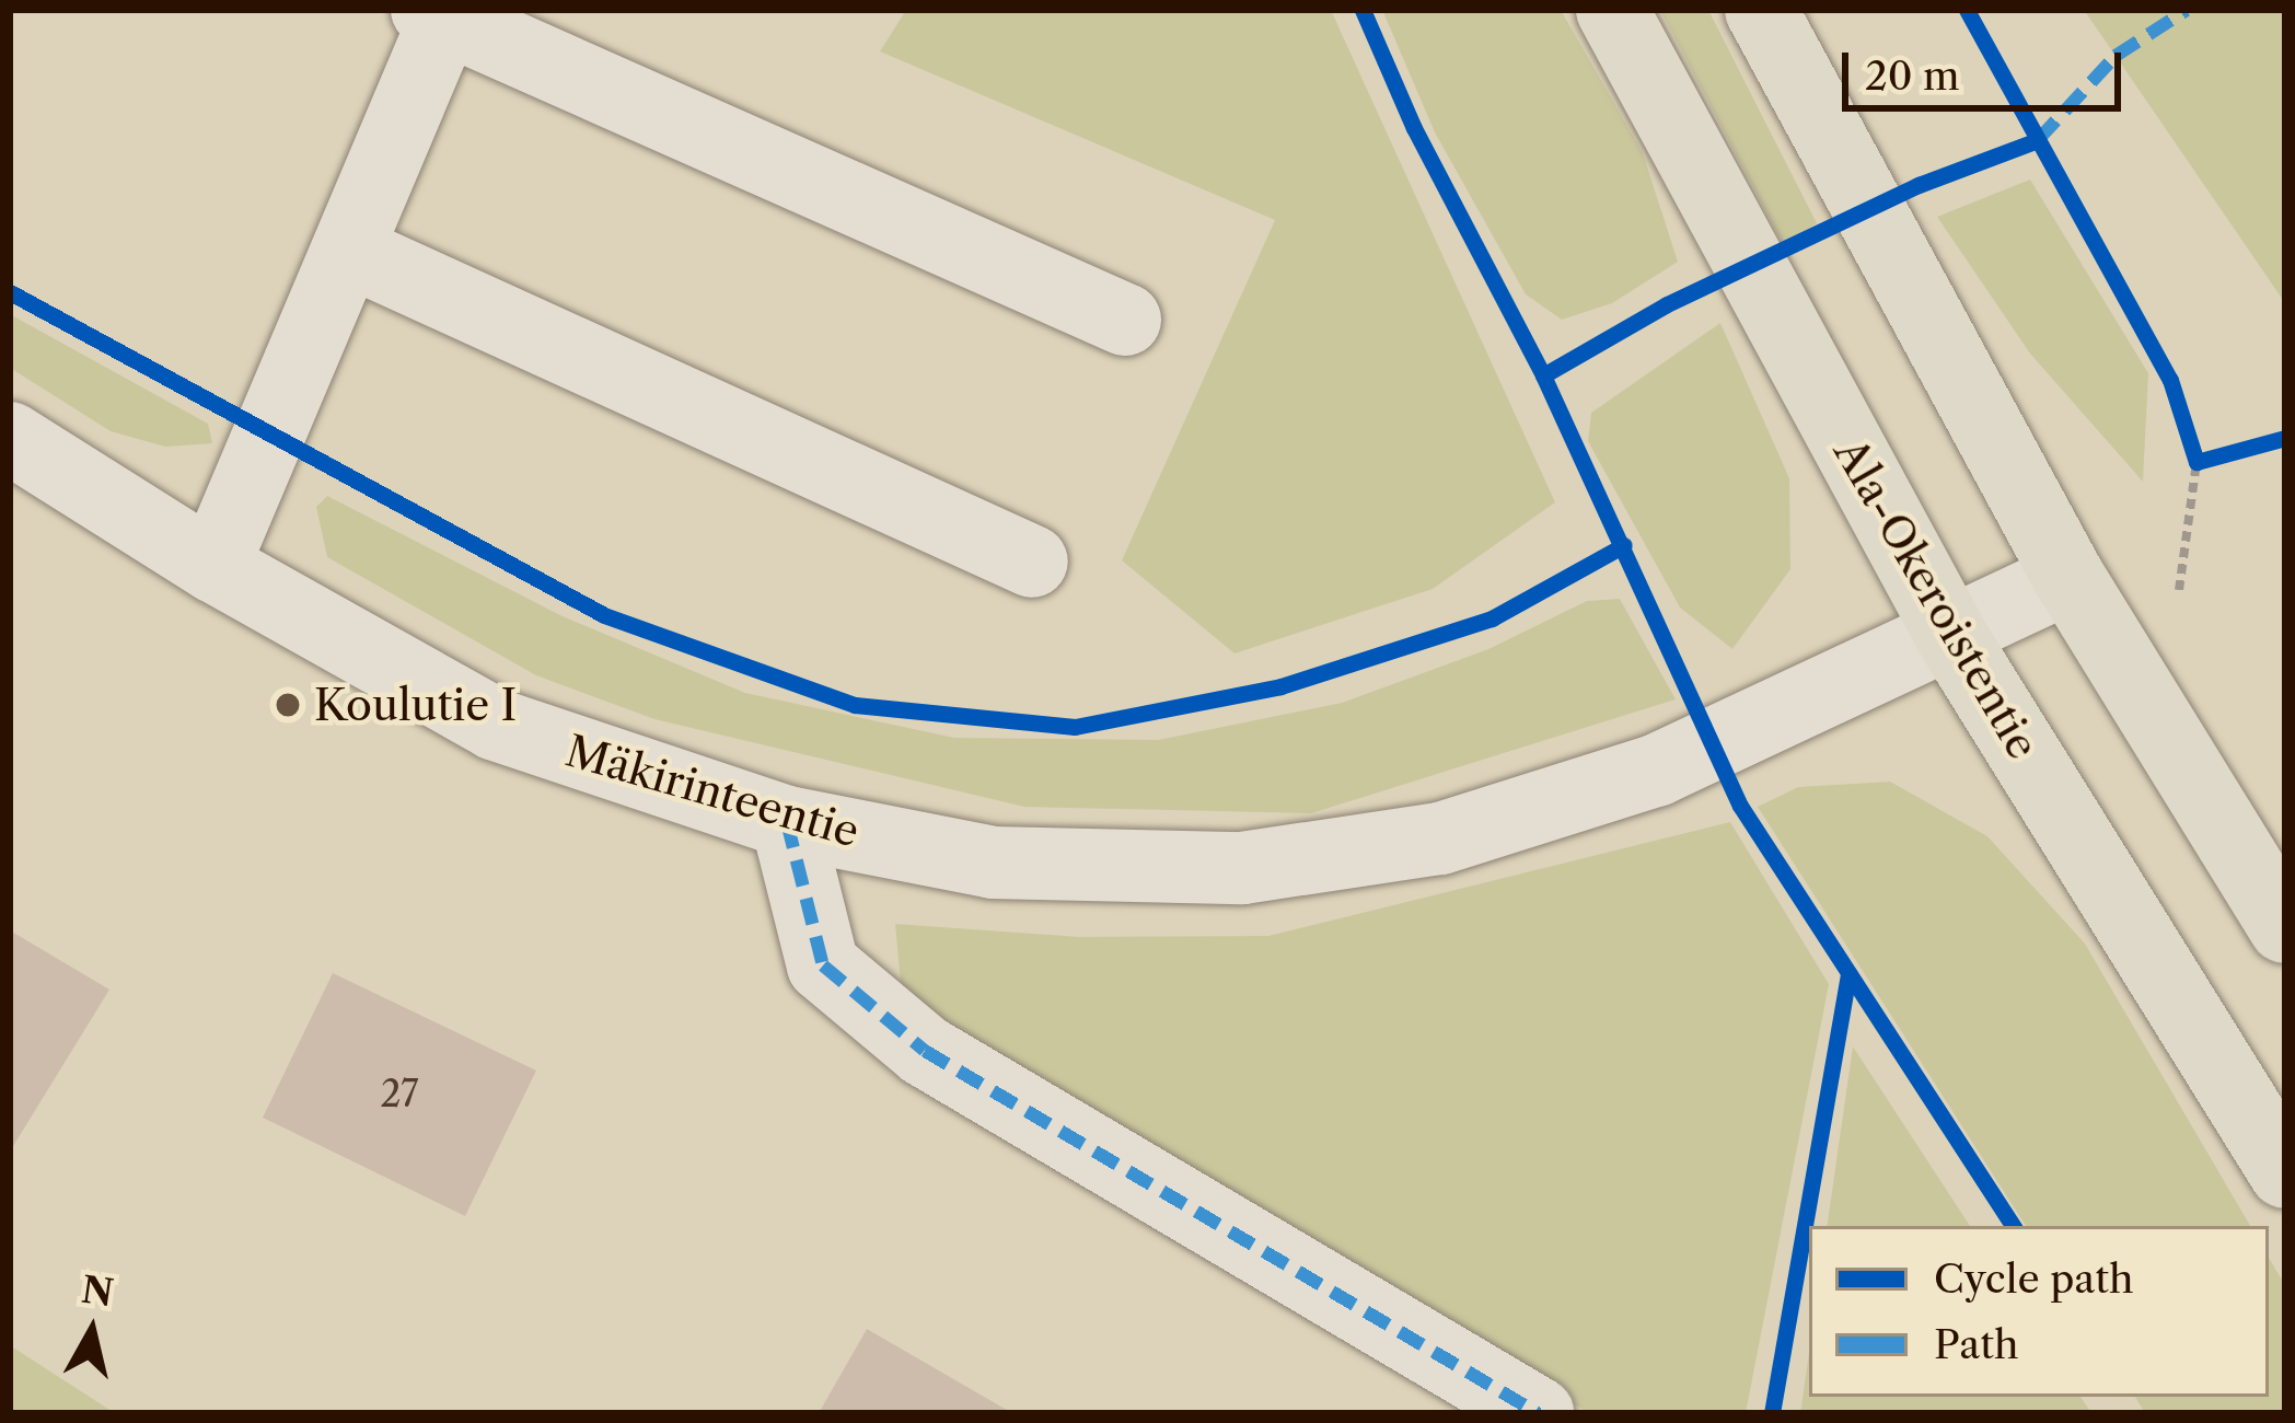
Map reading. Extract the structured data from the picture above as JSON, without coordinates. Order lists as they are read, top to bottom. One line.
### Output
{"streets":{"main road":["Ala-Okeroistentie"],"street":["Mäkirinteentie"]},"crossings":[["Ala-Okeroistentie","Mäkirinteentie"]],"places":["Koulutie I"],"house_numbers":["27"],"legend":["Cycle path","Path"],"scale_bar":"20 m","north":"top"}
